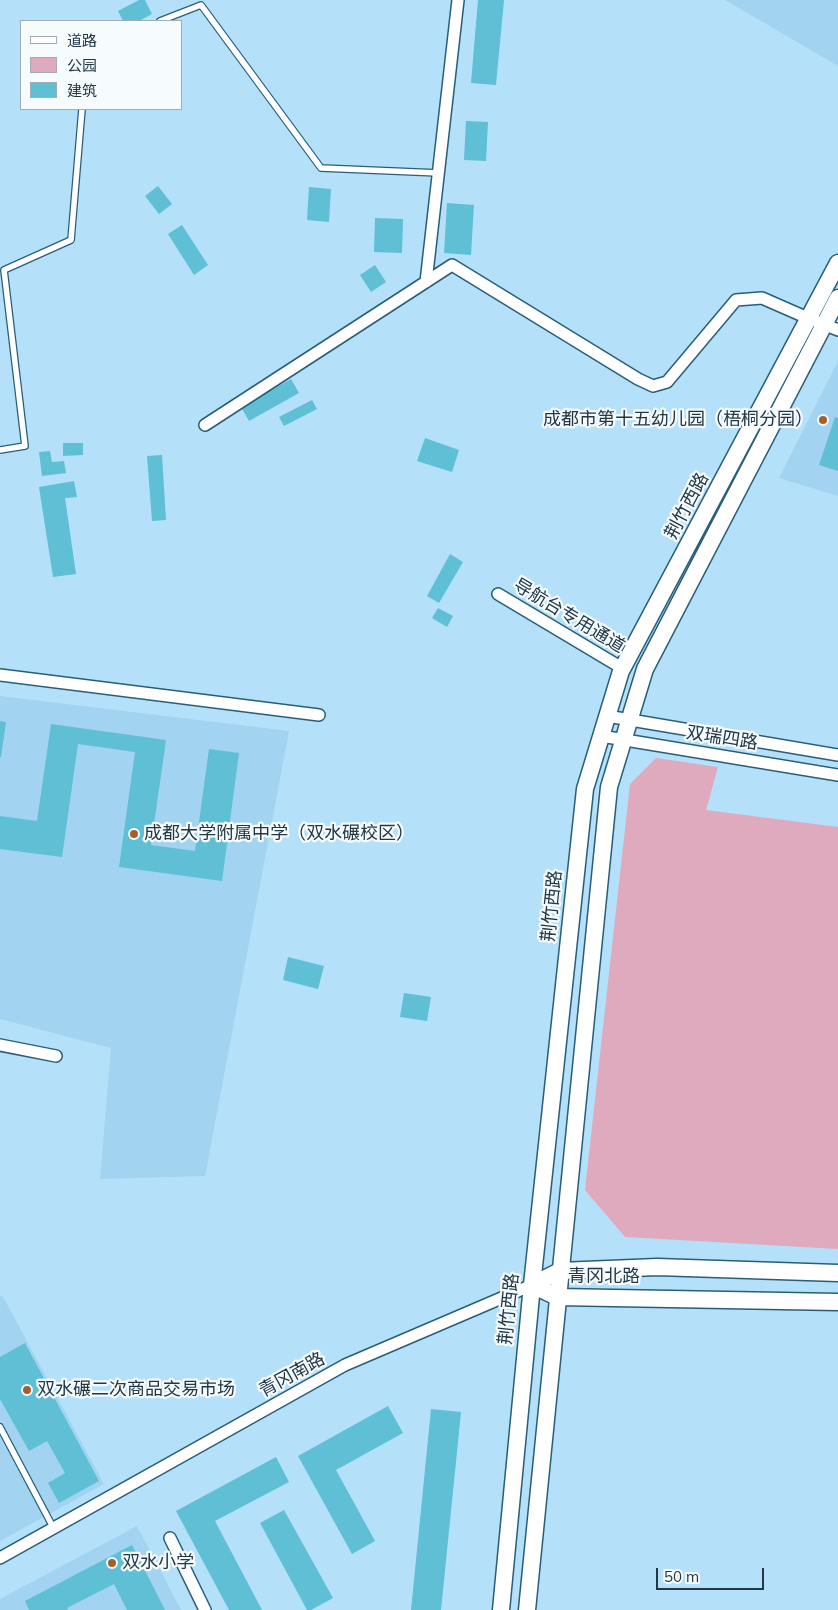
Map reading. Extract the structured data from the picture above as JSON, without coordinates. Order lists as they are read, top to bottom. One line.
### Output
{"streets":{"main road":["荆竹西路","青冈北路"],"street":["导航台专用通道","双瑞四路","青冈南路"]},"crossings":[["荆竹西路","导航台专用通道"],["荆竹西路","双瑞四路"],["荆竹西路","青冈北路"],["荆竹西路","青冈南路"],["青冈北路","青冈南路"]],"places":["成都市第十五幼儿园（梧桐分园）","成都大学附属中学（双水碾校区）","双水碾二次商品交易市场","双水小学"],"legend":["道路","公园","建筑"],"scale_bar":"50 m"}
